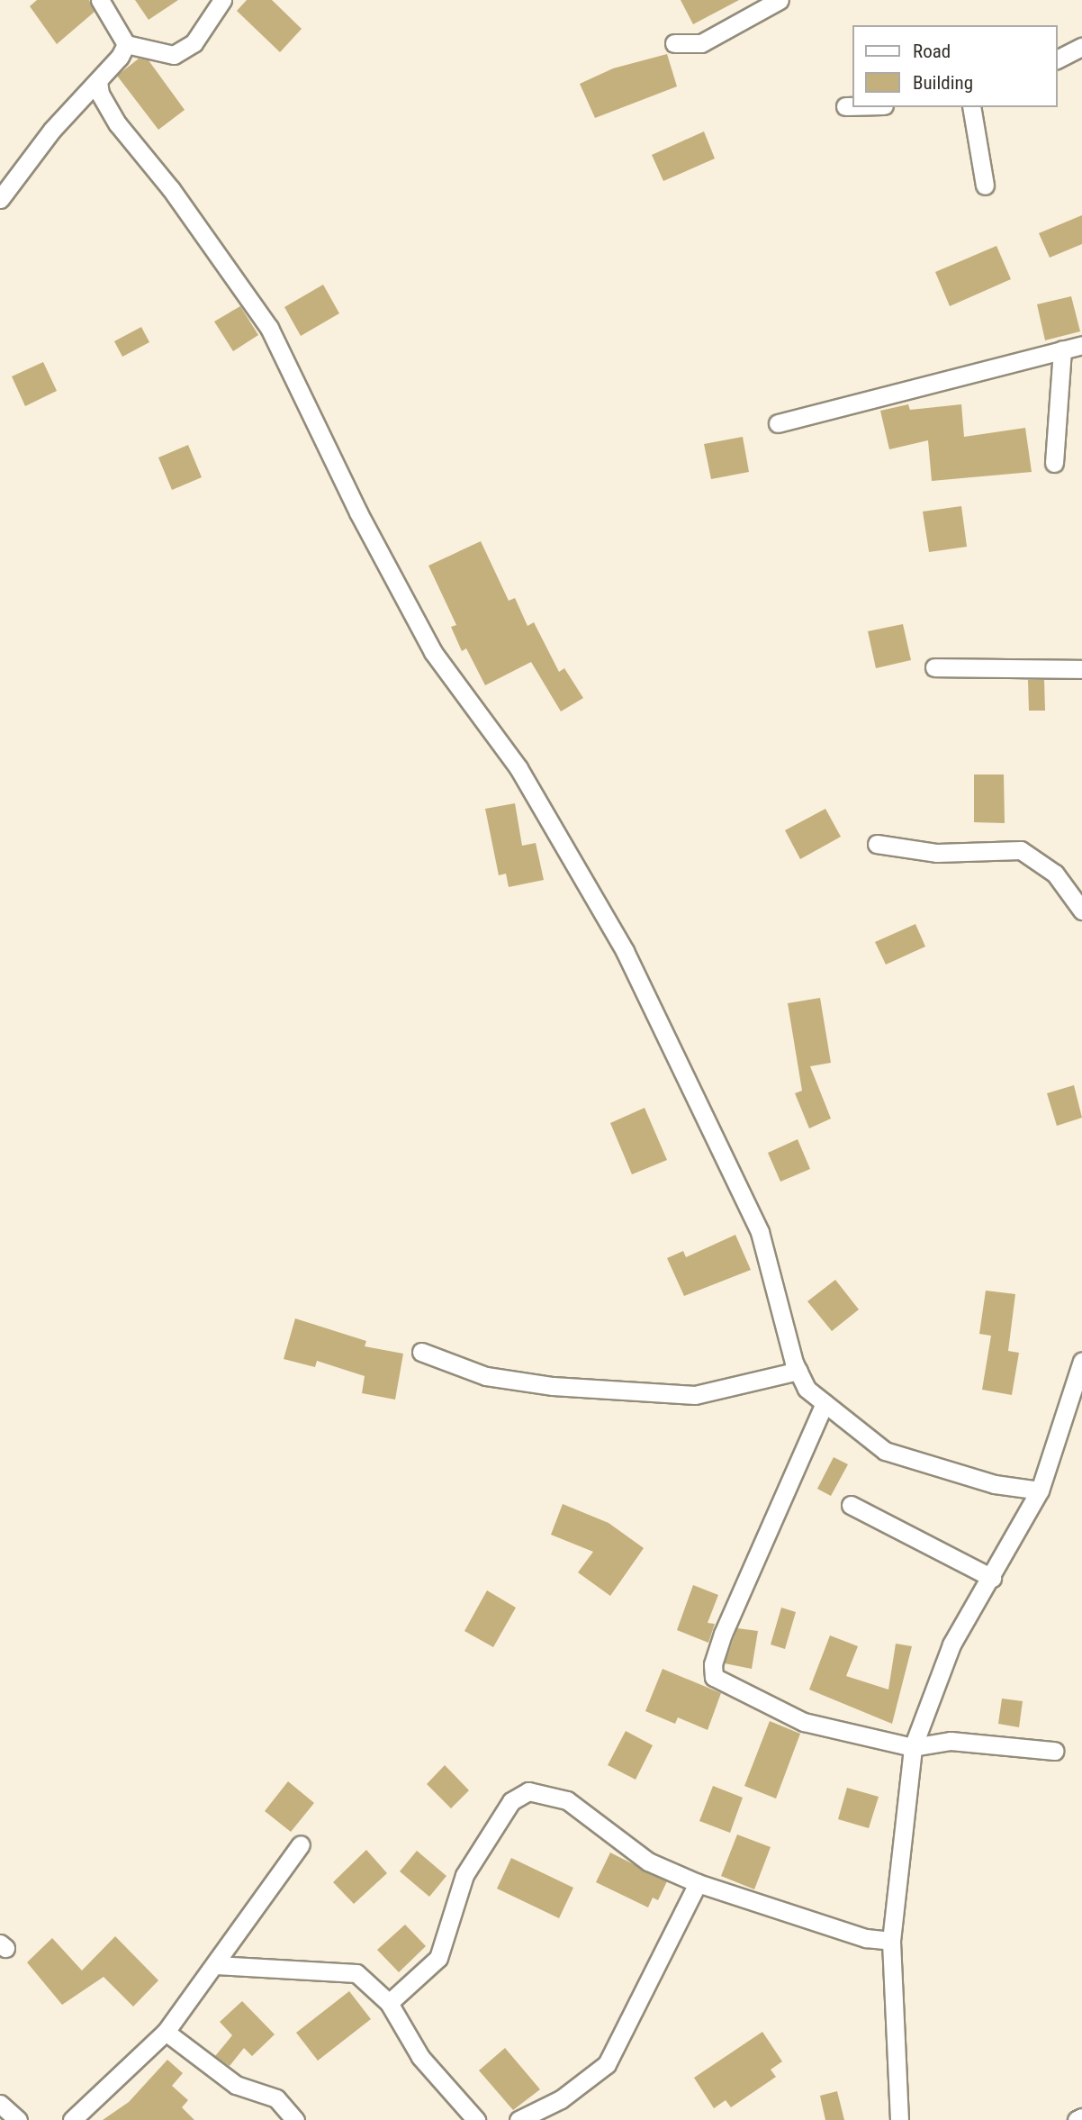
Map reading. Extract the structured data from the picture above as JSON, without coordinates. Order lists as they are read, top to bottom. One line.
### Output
{"legend":["Road","Building"]}
